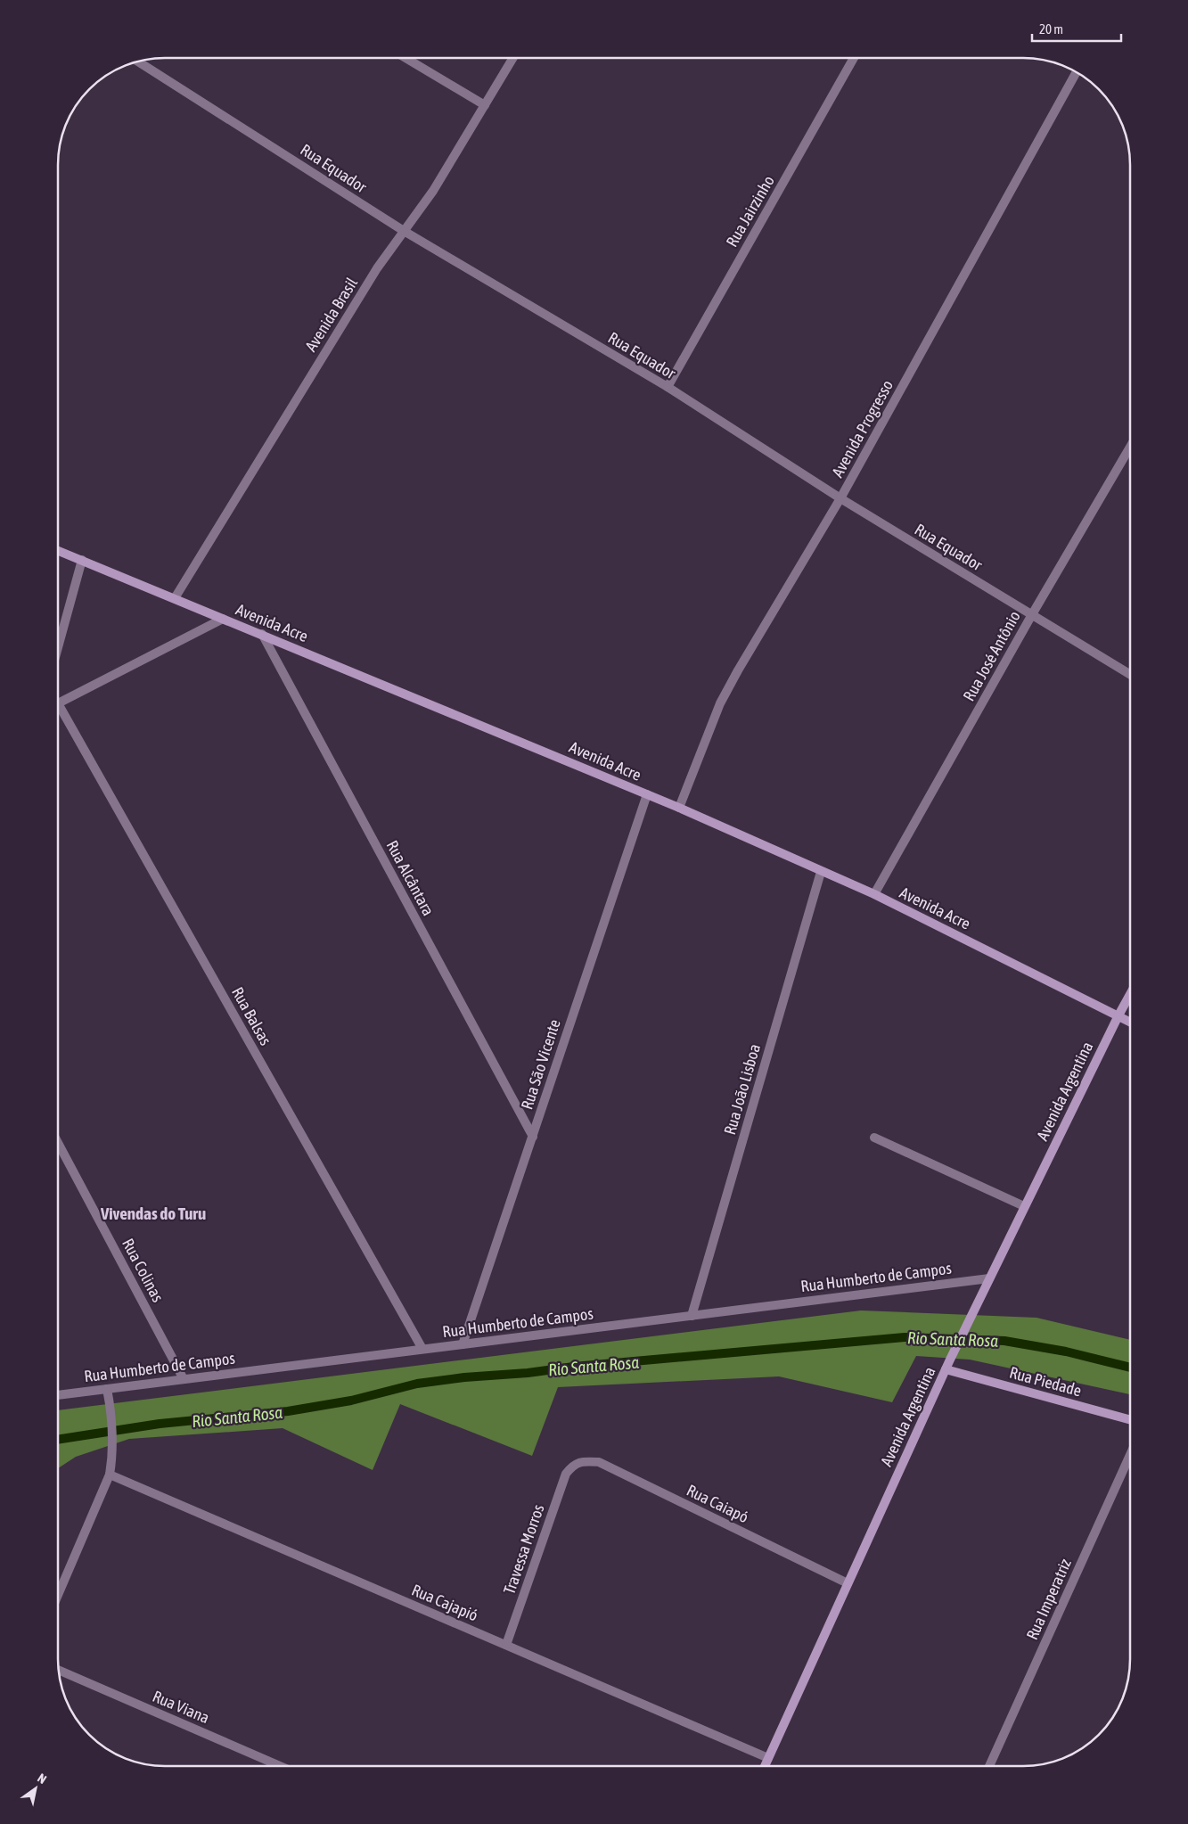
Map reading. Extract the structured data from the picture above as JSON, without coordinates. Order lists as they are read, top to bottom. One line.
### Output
{"streets":{"main road":["Avenida Acre","Avenida Argentina","Rua Piedade"],"street":["Rua Equador","Rua Jairzinho","Avenida Brasil","Avenida Progresso","Rua José Antônio","Rua Alcântara","Rua Balsas","Rua São Vicente","Rua João Lisboa","Rua Colinas","Rua Humberto de Campos","Rua Caiapó","Travessa Morros","Rua Imperatriz","Rua Cajapió","Rua Viana"]},"crossings":[["Rua Equador","Rua Jairzinho"],["Rua Equador","Avenida Brasil"],["Rua Equador","Avenida Progresso"],["Rua Equador","Rua José Antônio"],["Avenida Brasil","Avenida Acre"],["Avenida Progresso","Avenida Acre"],["Avenida Acre","Rua José Antônio"],["Avenida Acre","Rua Alcântara"],["Avenida Acre","Rua São Vicente"],["Avenida Acre","Rua João Lisboa"],["Avenida Acre","Avenida Argentina"],["Rua Alcântara","Rua São Vicente"],["Rua Balsas","Rua Humberto de Campos"],["Rua São Vicente","Rua Humberto de Campos"],["Rua João Lisboa","Rua Humberto de Campos"],["Avenida Argentina","Rua Humberto de Campos"],["Avenida Argentina","Rua Piedade"],["Avenida Argentina","Rua Caiapó"],["Avenida Argentina","Rua Cajapió"],["Rua Colinas","Rua Humberto de Campos"],["Rua Caiapó","Travessa Morros"],["Travessa Morros","Rua Cajapió"]],"districts":["Vivendas do Turu"],"water":["Rio Santa Rosa"],"scale_bar":"20 m","north":"top right"}
